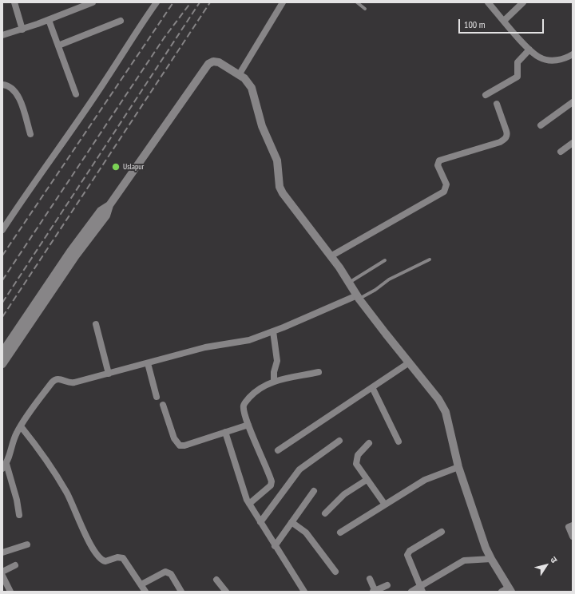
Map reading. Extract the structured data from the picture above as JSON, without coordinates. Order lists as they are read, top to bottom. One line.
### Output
{"places":["Uslapur"],"scale_bar":"100 m","north":"top right"}
